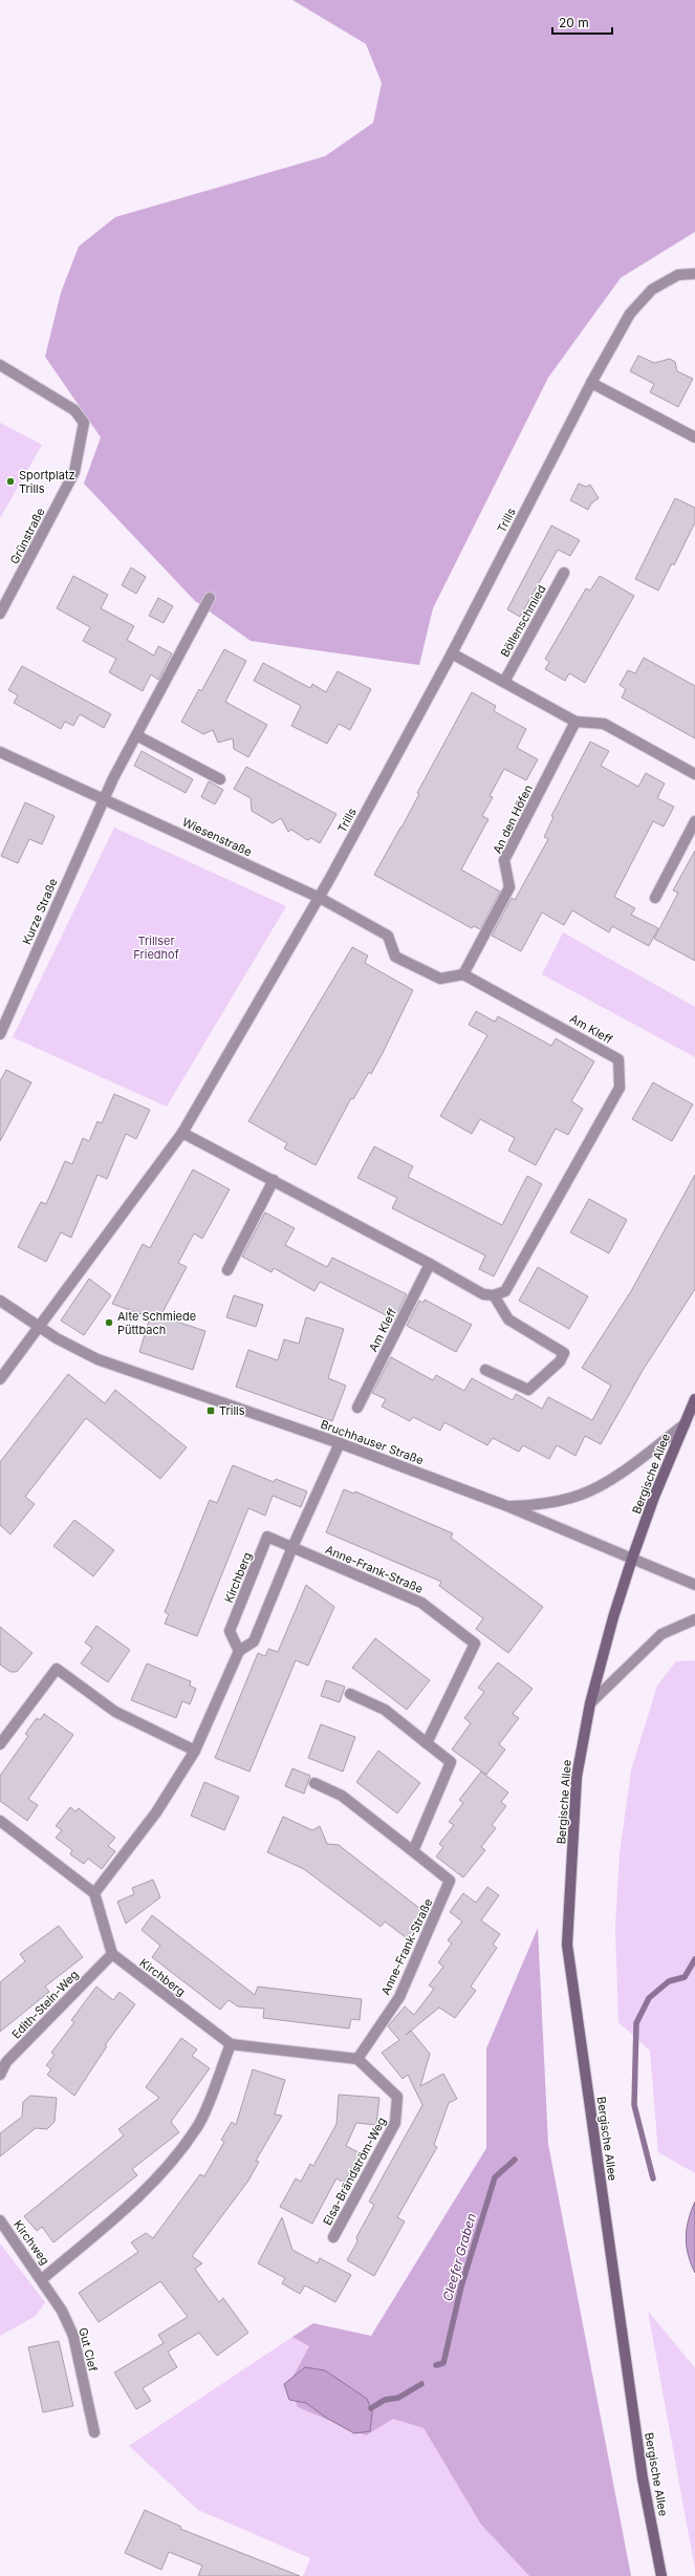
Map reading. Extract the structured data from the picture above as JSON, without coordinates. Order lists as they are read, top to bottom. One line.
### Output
{"streets":{"main road":["Bergische Allee"],"street":["Trills","Grünstraße","Böllenschmied","An den Höfen","Wiesenstraße","Kurze Straße","Am Kleff","Bruchhauser Straße","Anne-Frank-Straße","Kirchberg","Edith-Stein-Weg","Elsa-Brändström-Weg","Kirchweg","Gut Clef"]},"crossings":[["Trills","Wiesenstraße"],["Trills","Bruchhauser Straße"],["An den Höfen","Am Kleff"],["Wiesenstraße","Kurze Straße"],["Bruchhauser Straße","Bergische Allee"],["Anne-Frank-Straße","Kirchberg"],["Anne-Frank-Straße","Elsa-Brändström-Weg"],["Kirchberg","Edith-Stein-Weg"],["Kirchweg","Gut Clef"]],"water":["Cleefer Graben"],"parks":["Trillser Friedhof"],"places":{"other":["Sportplatz Trills","Alte Schmiede Püttbach"],"transit":["Trills"]},"scale_bar":"20 m"}
